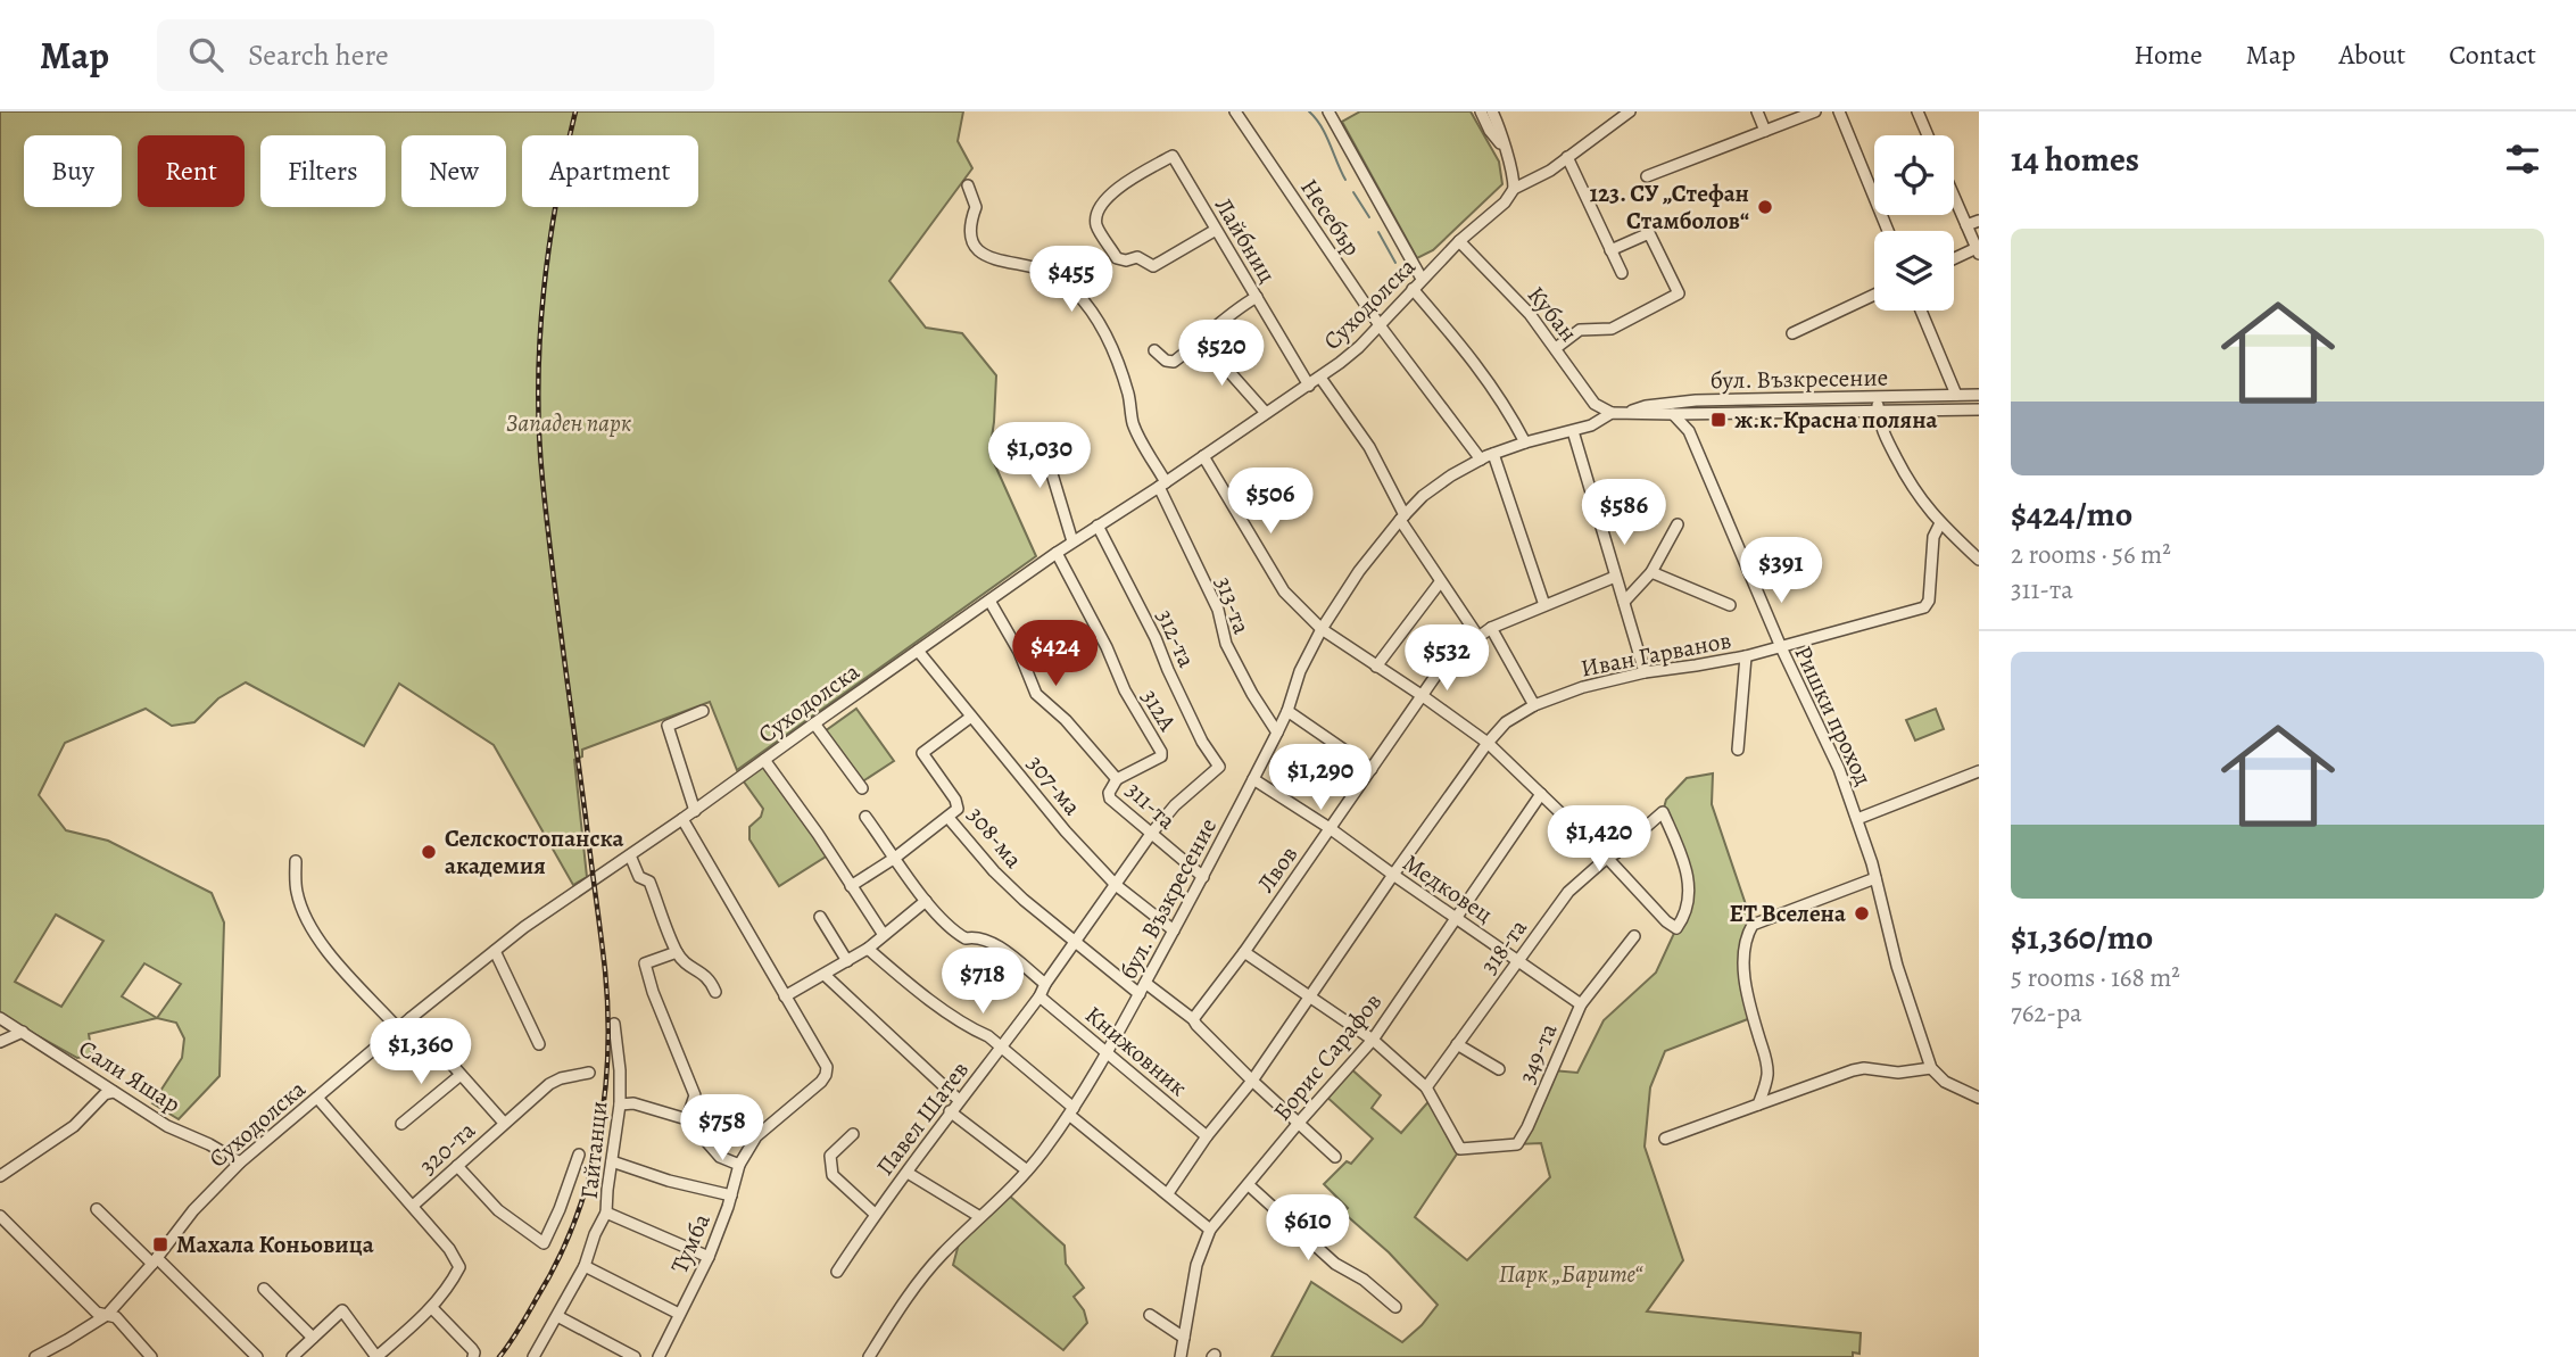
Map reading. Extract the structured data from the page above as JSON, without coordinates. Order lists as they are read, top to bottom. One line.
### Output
{"streets":{"street":["Несебър","Лайбниц","Суходолска","Кубан","бул. Възкресение","313-та","312-та","Иван Гарванов","312А","Ришки проход","307-ма","311-та","308-ма","Лвов","Медковец","318-та","Книжовник","349-та","Борис Сарафов","Сали Яшар","Павел Шатев","320-та","Гайтанци","Тумба"]},"crossings":[["Несебър","Суходолска"],["Несебър","бул. Възкресение"],["Лайбниц","Суходолска"],["Суходолска","Кубан"],["Суходолска","313-та"],["Суходолска","312-та"],["Суходолска","312А"],["Суходолска","307-ма"],["Суходолска","311-та"],["Суходолска","Сали Яшар"],["Кубан","бул. Възкресение"],["бул. Възкресение","313-та"],["бул. Възкресение","Ришки проход"],["бул. Възкресение","307-ма"],["бул. Възкресение","311-та"],["бул. Възкресение","308-ма"],["бул. Възкресение","Медковец"],["бул. Възкресение","Книжовник"],["312-та","Павел Шатев"],["Иван Гарванов","Ришки проход"],["Иван Гарванов","Медковец"],["Иван Гарванов","Книжовник"],["312А","311-та"],["307-ма","308-ма"],["307-ма","Павел Шатев"],["311-та","Павел Шатев"],["308-ма","Павел Шатев"],["Лвов","Медковец"],["Медковец","318-та"],["Медковец","349-та"],["Медковец","Борис Сарафов"],["318-та","349-та"],["Книжовник","Павел Шатев"]],"parks":["Западен парк","Парк „Барите“"],"places":{"other":["123. СУ „Стефан Стамболов“","Селскостопанска академия","ЕТ Вселена"],"transit":["ж.к. Красна поляна","Махала Коньовица"]},"page":{"header":"Map","search":"Search here","nav":["Home","Map","About","Contact"],"heading":"14 homes","chip":["Buy","Rent","Filters","New","Apartment"],"list":[{"name":"$424/mo","note":"2 rooms · 56 m² · 311-та"},{"name":"$1,360/mo","note":"5 rooms · 168 m² · 762-ра"}],"price":["$455","$520","$1,030","$506","$586","$391","$424","$532","$1,290","$1,420","$718","$1,360","$758","$610"]}}
